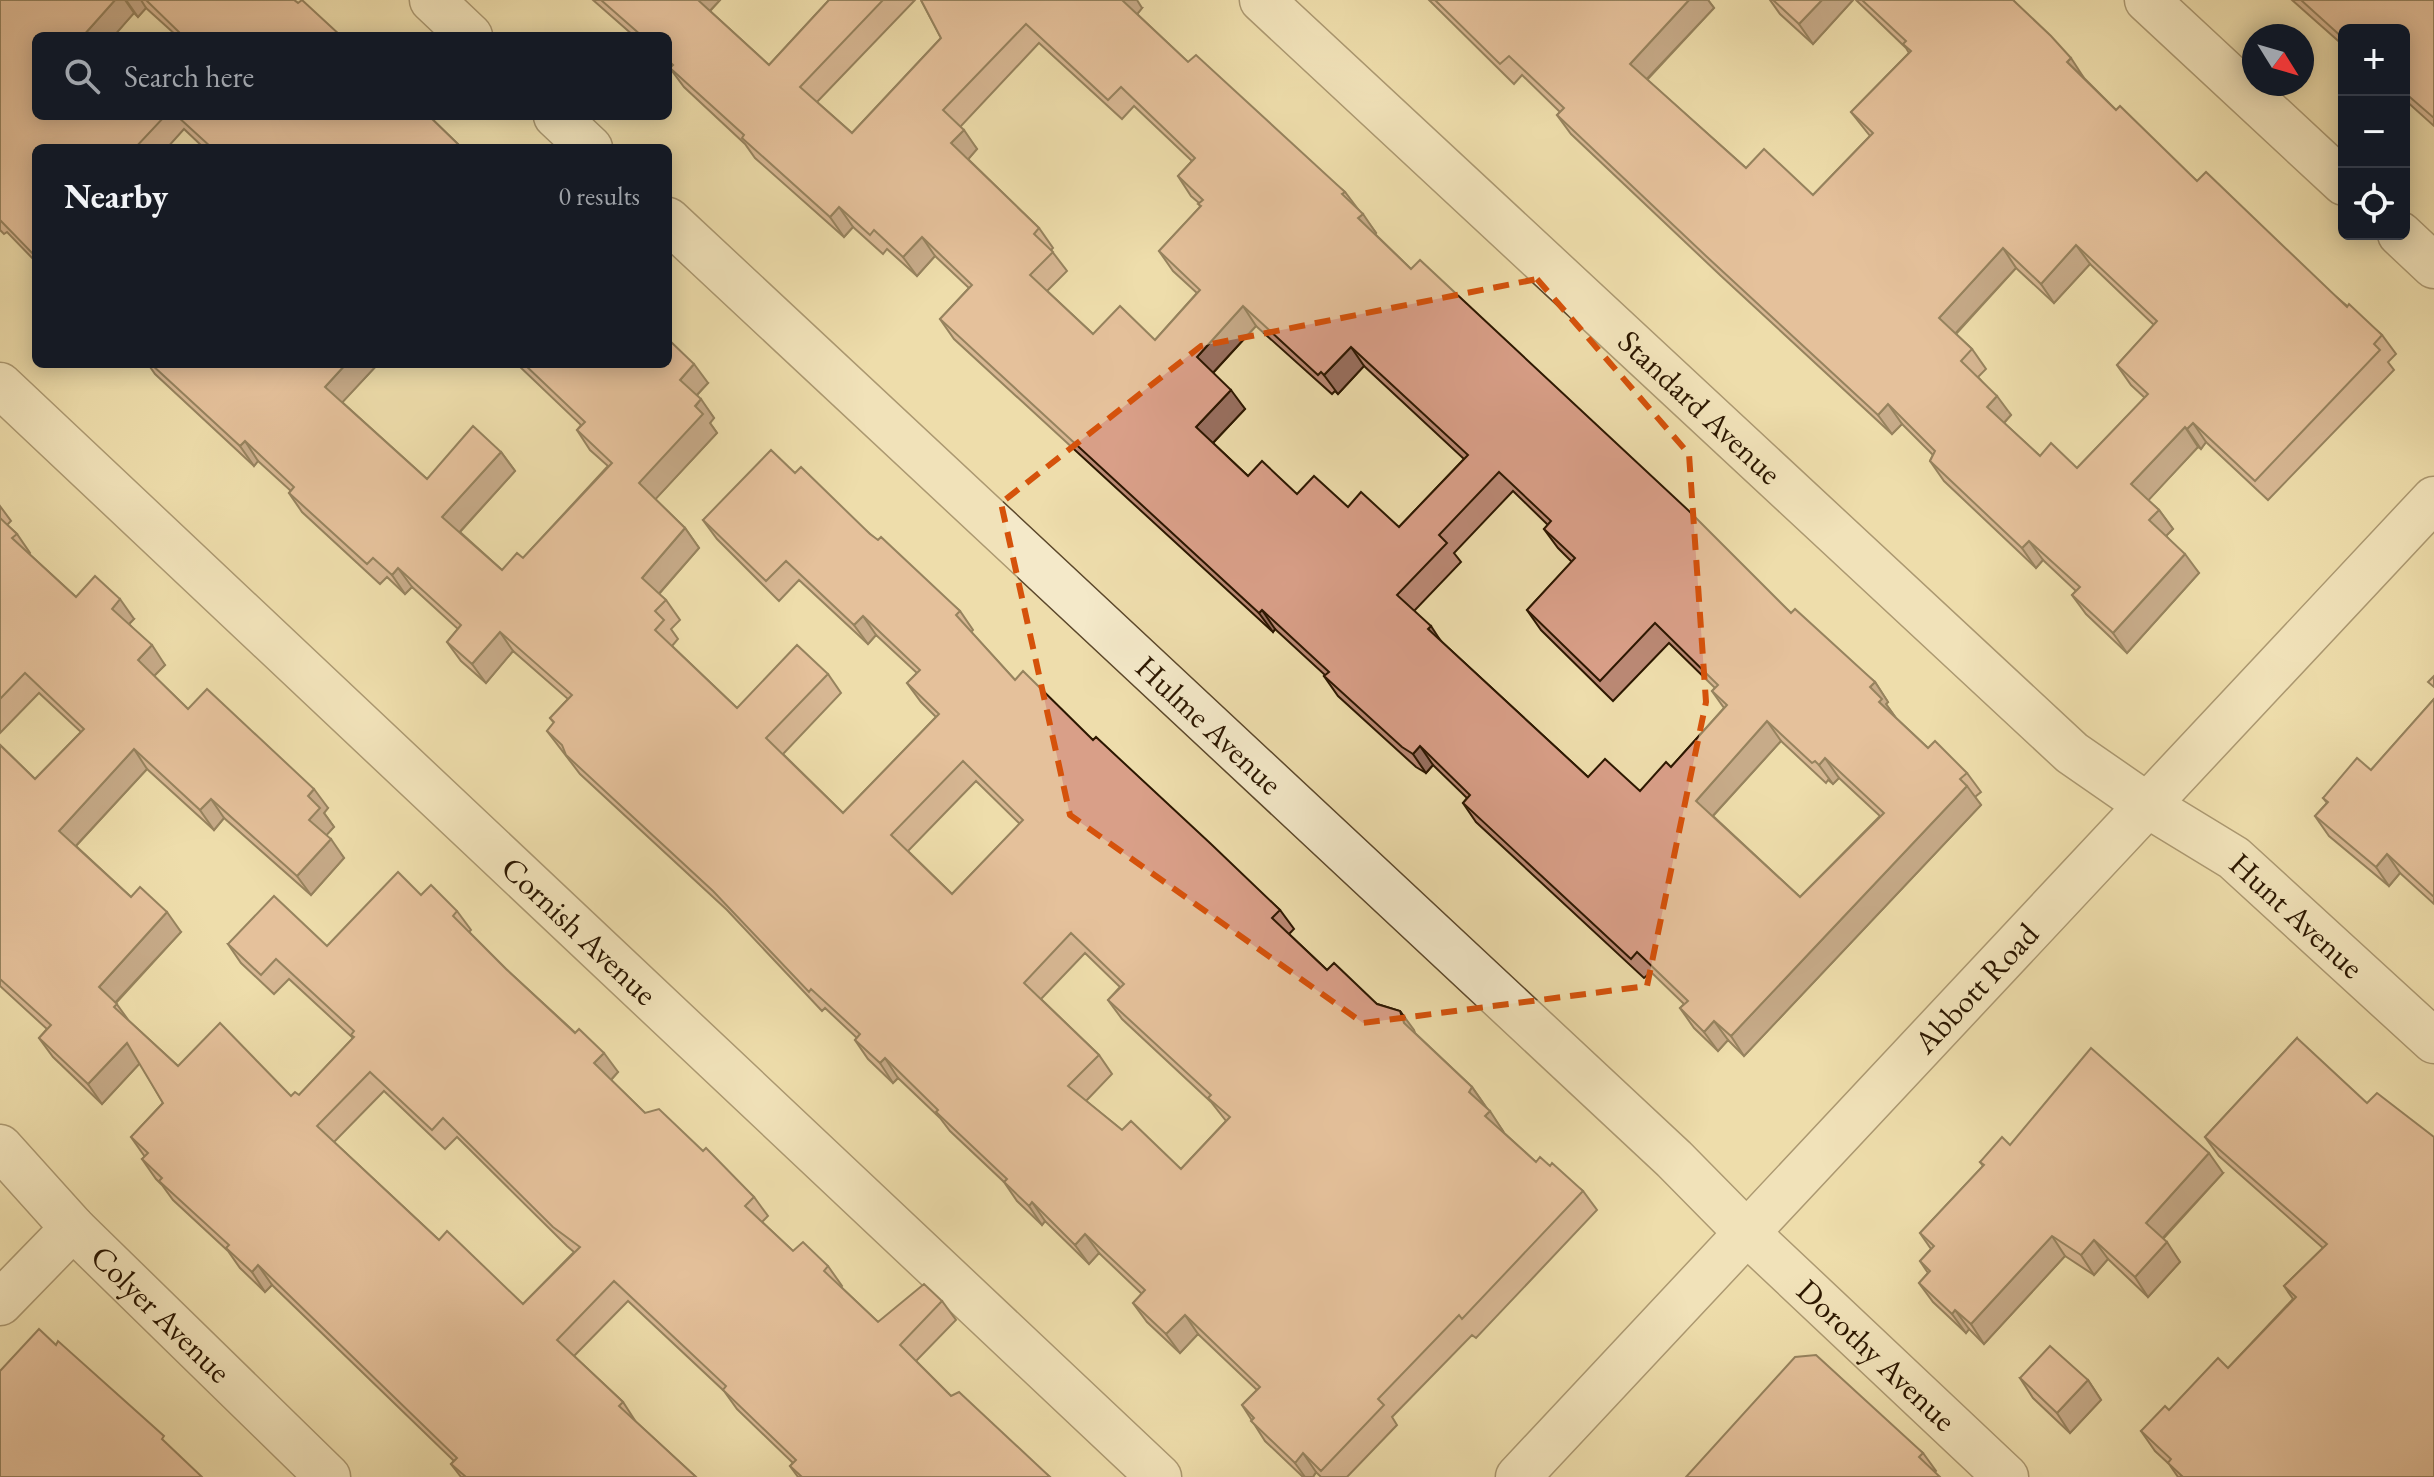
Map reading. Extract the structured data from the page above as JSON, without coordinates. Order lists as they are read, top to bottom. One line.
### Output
{"streets":{"street":["Standard Avenue","Hulme Avenue","Hunt Avenue","Cornish Avenue","Abbott Road","Colyer Avenue","Dorothy Avenue"]},"crossings":[["Standard Avenue","Hunt Avenue"],["Standard Avenue","Abbott Road"],["Hulme Avenue","Abbott Road"],["Hulme Avenue","Dorothy Avenue"],["Hunt Avenue","Abbott Road"],["Abbott Road","Dorothy Avenue"]],"north":"bottom right","page":{"map_buttons":["+","−"],"search":"Search here","heading":["Nearby","0 results"]}}
